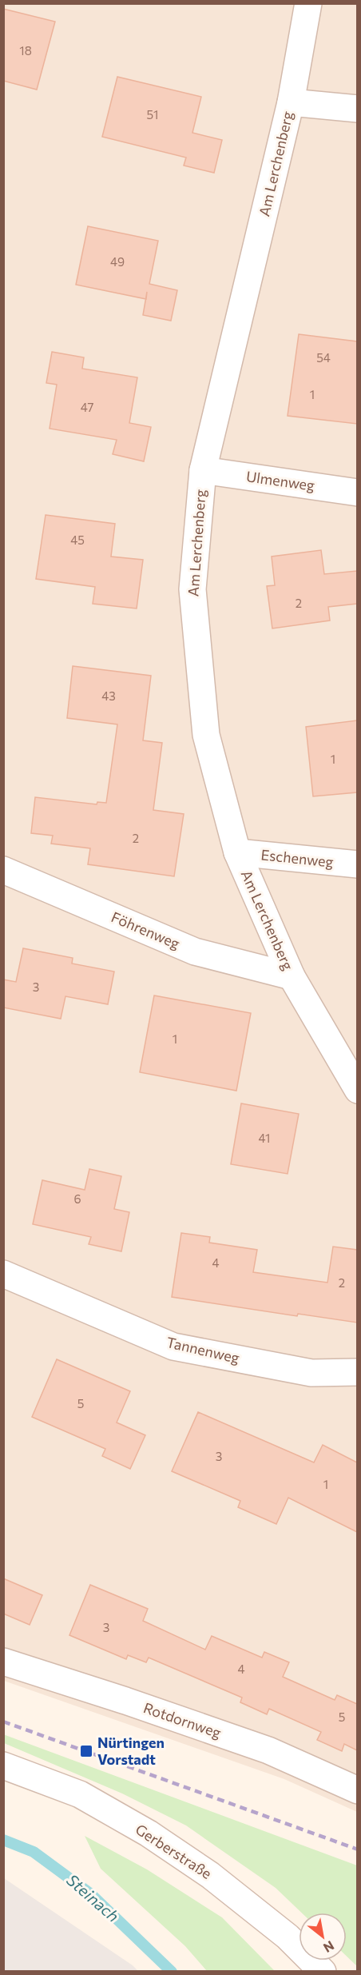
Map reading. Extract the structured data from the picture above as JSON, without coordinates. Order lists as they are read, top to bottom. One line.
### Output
{"streets":{"street":["Am Lerchenberg","Ulmenweg","Eschenweg","Föhrenweg","Tannenweg","Rotdornweg","Gerberstraße"]},"crossings":[["Am Lerchenberg","Ulmenweg"],["Am Lerchenberg","Eschenweg"],["Am Lerchenberg","Föhrenweg"]],"water":["Steinach"],"places":{"transit":["Nürtingen Vorstadt"]},"house_numbers":["18","51","49","54","1","47","45","2","43","1","2","3","1","41","6","4","2","5","3","1","3","4","5"],"north":"bottom right"}
